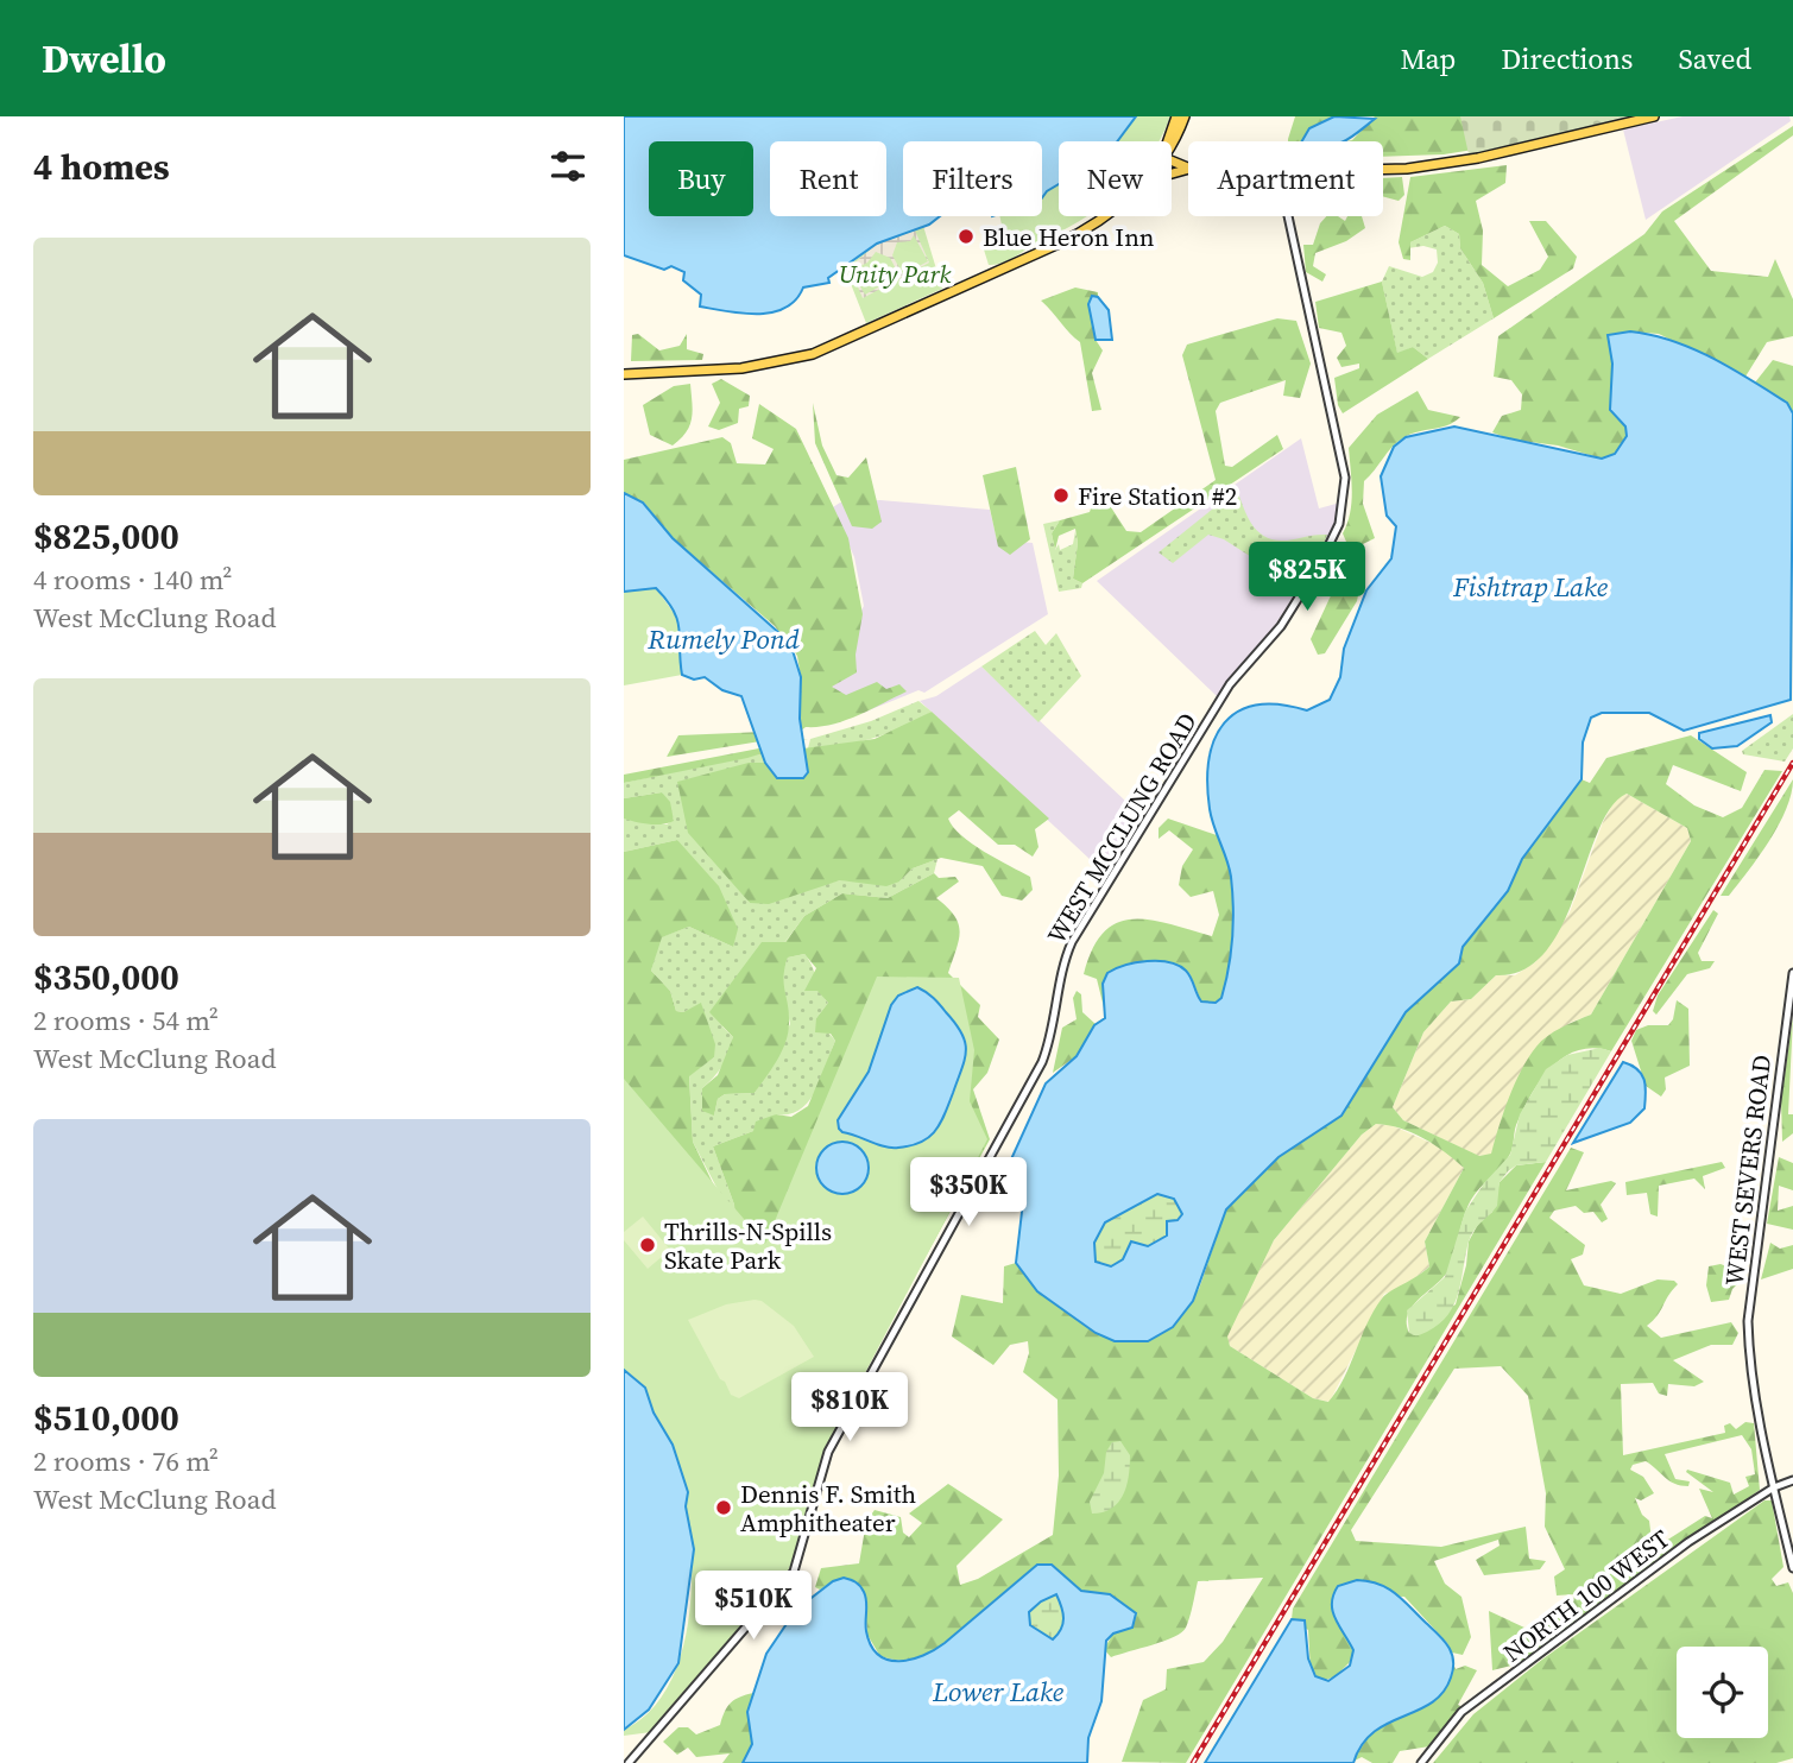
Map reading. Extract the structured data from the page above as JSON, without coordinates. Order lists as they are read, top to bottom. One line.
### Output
{"streets":{"street":["WEST MCCLUNG ROAD","WEST SEVERS ROAD","NORTH 100 WEST"]},"crossings":[["WEST SEVERS ROAD","NORTH 100 WEST"]],"water":["Fishtrap Lake","Rumely Pond","Lower Lake"],"parks":["Unity Park"],"places":["Blue Heron Inn","Fire Station #2","Thrills-N-Spills Skate Park","Dennis F. Smith Amphitheater"],"page":{"header":"Dwello","nav":["Map","Directions","Saved"],"heading":"4 homes","chip":["Buy","Rent","Filters","New","Apartment"],"list":[{"name":"$825,000","note":"4 rooms · 140 m² · West McClung Road"},{"name":"$350,000","note":"2 rooms · 54 m² · West McClung Road"},{"name":"$510,000","note":"2 rooms · 76 m² · West McClung Road"}],"price":["$825K","$350K","$810K","$510K"]}}
